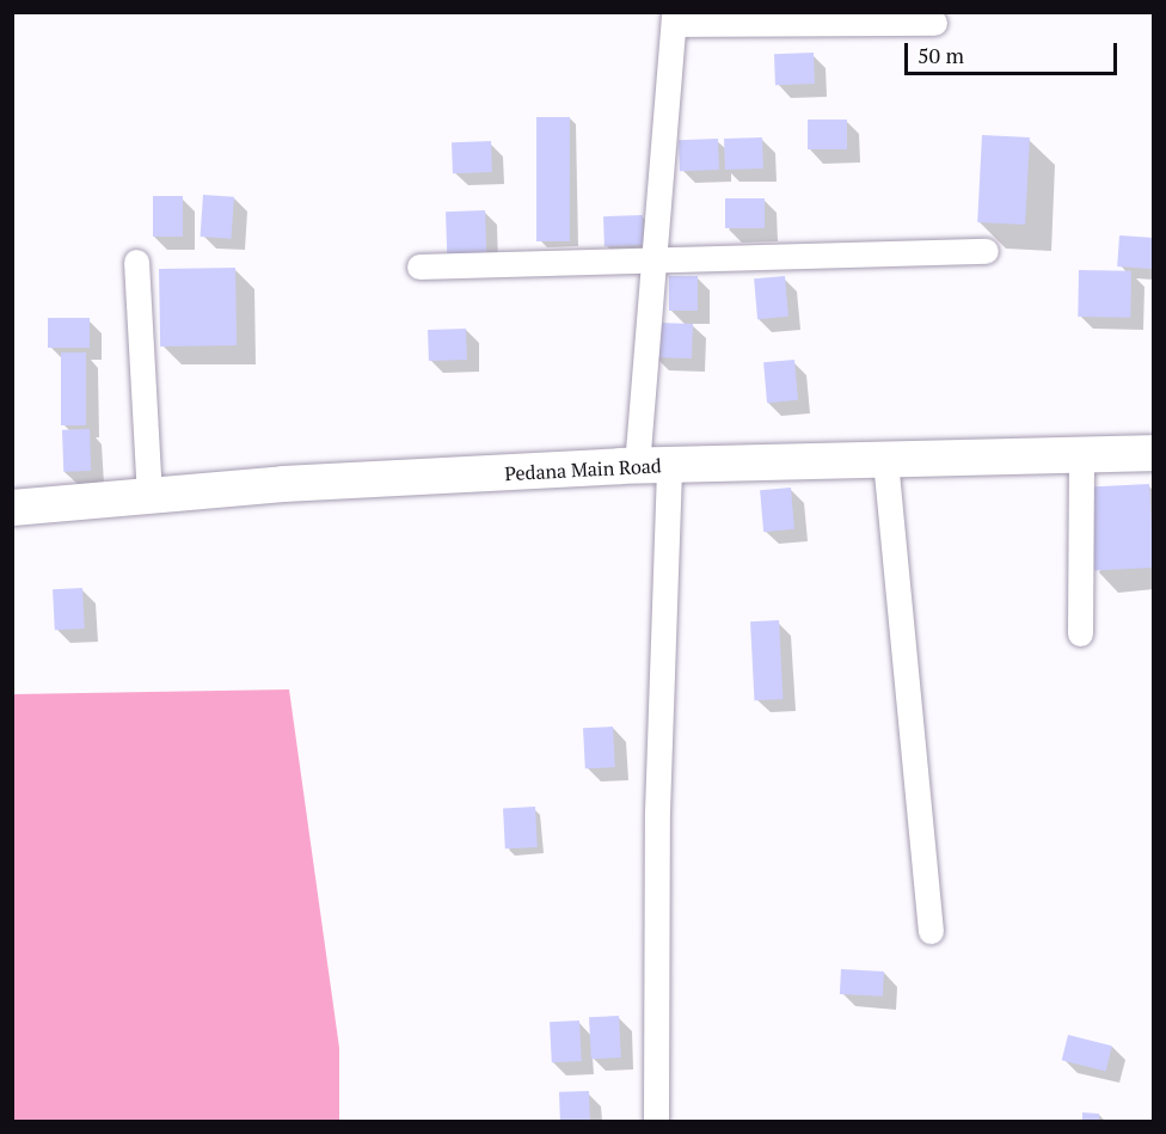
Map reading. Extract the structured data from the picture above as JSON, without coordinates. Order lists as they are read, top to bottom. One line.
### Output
{"streets":{"main road":["Pedana Main Road"]},"scale_bar":"50 m"}
